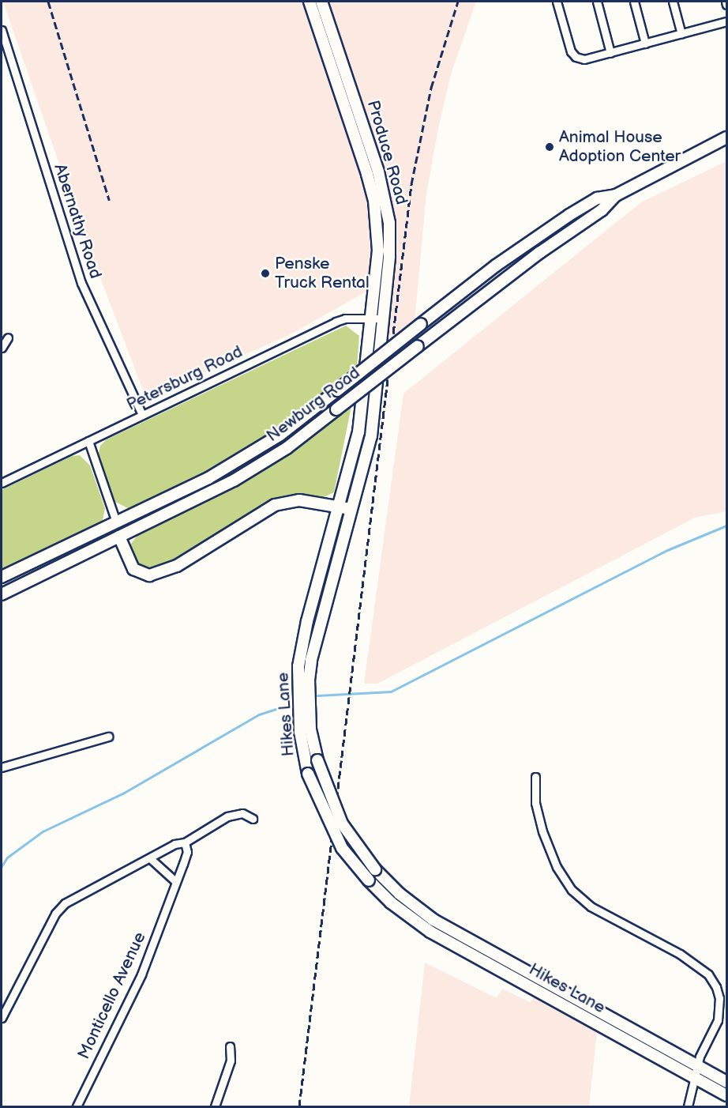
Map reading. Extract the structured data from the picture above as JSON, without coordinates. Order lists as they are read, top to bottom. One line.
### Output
{"streets":{"street":["Produce Road","Abernathy Road","Petersburg Road","Newburg Road","Hikes Lane","Monticello Avenue"]},"crossings":[["Produce Road","Petersburg Road"],["Produce Road","Hikes Lane"],["Abernathy Road","Petersburg Road"],["Petersburg Road","Hikes Lane"]],"places":["Animal House Adoption Center","Penske Truck Rental"]}
